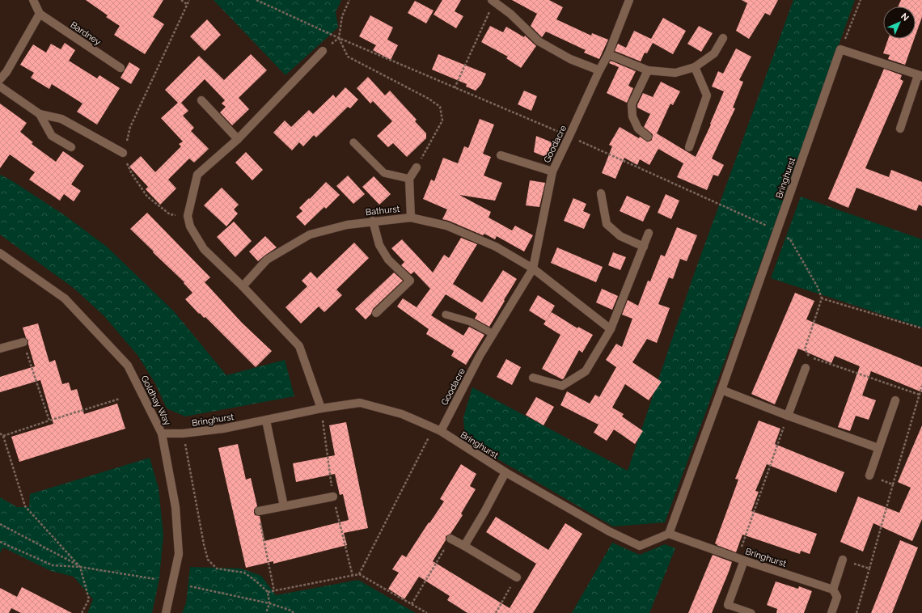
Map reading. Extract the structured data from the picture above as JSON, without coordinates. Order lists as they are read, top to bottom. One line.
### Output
{"streets":{"street":["Bardney","Goodacre","Bringhurst","Bathurst","Goldhay Way"]},"crossings":[["Goodacre","Bringhurst"],["Goodacre","Bathurst"],["Bringhurst","Goldhay Way"]],"north":"top right"}
